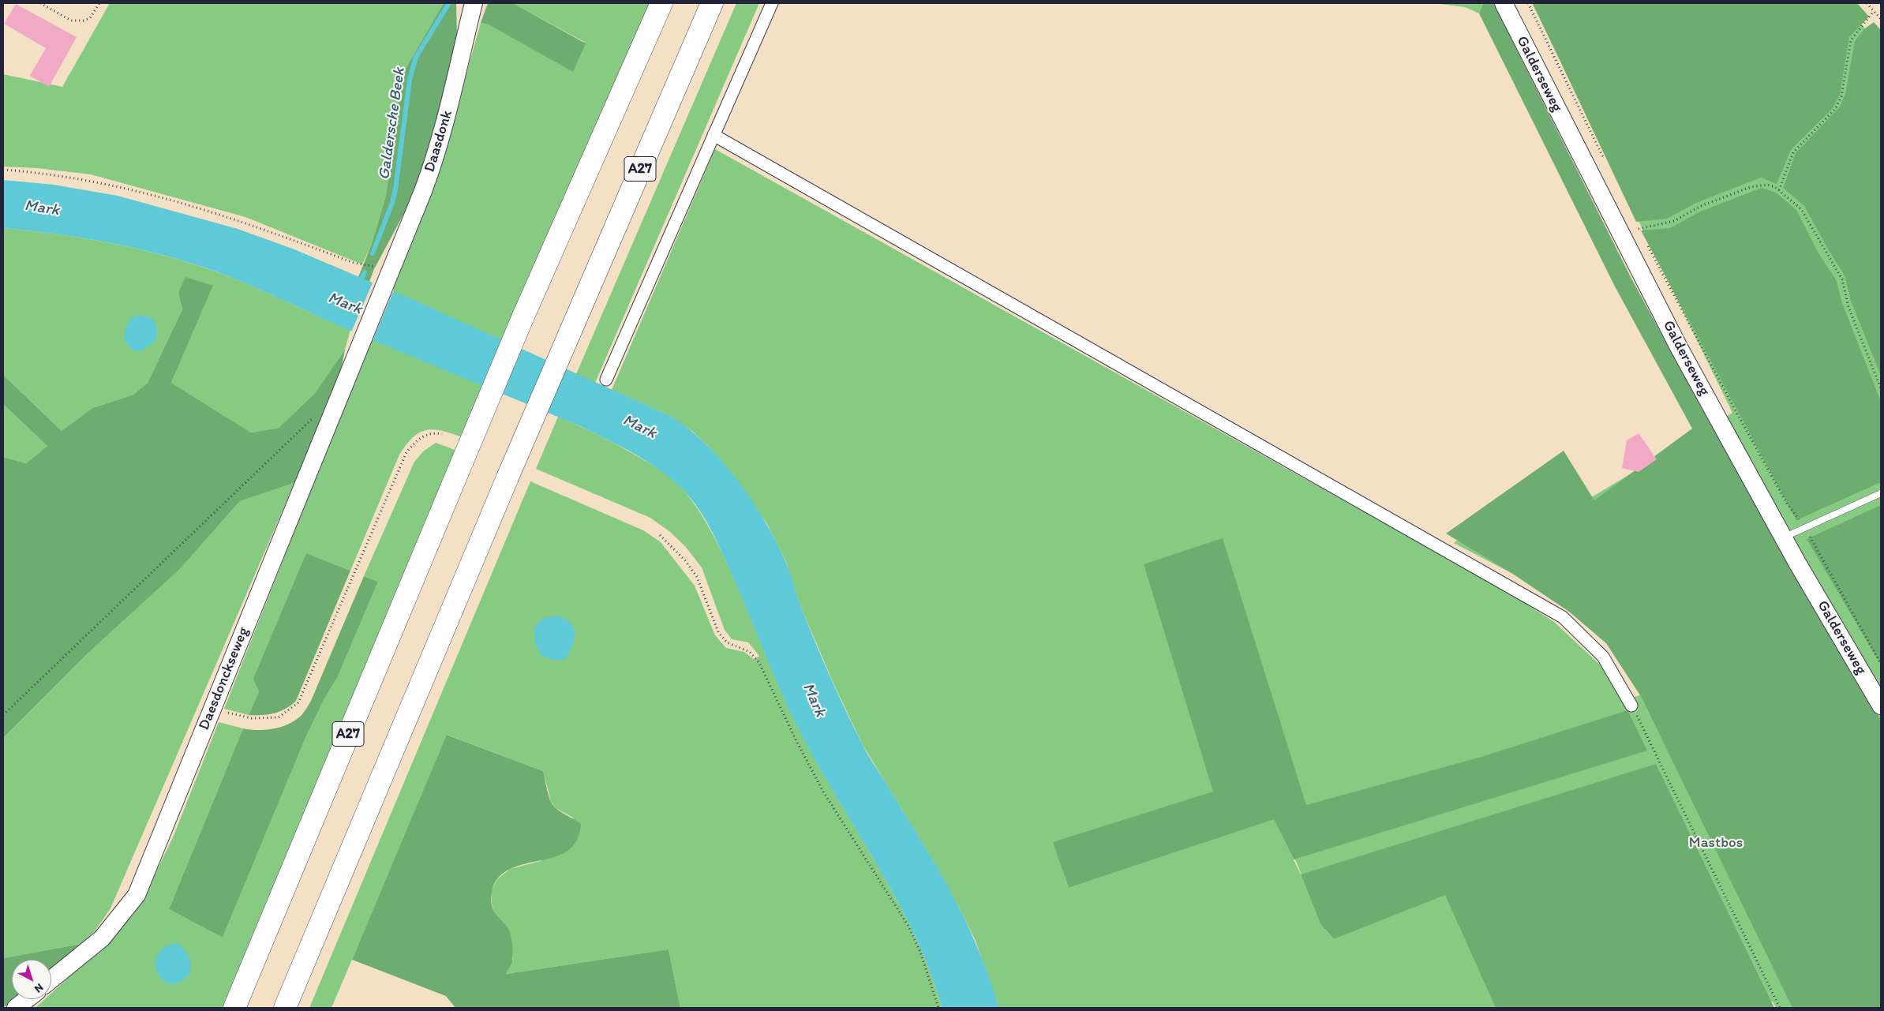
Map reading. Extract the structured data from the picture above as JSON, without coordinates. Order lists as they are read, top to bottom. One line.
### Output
{"streets":{"highway":["A27"],"street":["Galderseweg","Daasdonk","Daesdonckseweg"]},"crossings":[["Daasdonk","Daesdonckseweg"]],"water":["Galdersche Beek","Mark"],"parks":["Mastbos"],"north":"bottom right"}
